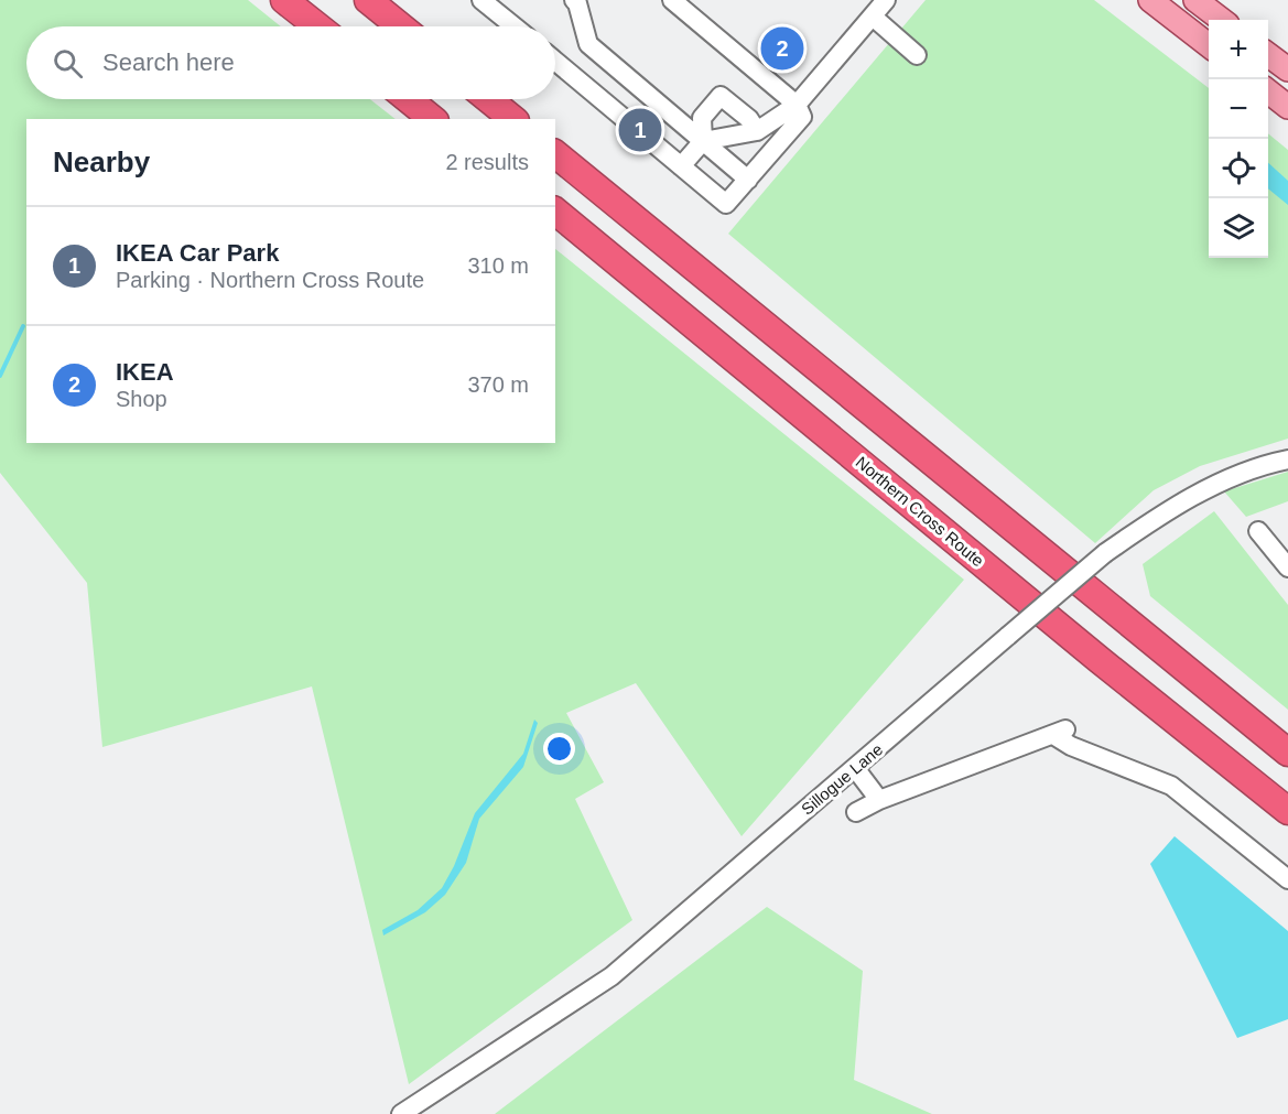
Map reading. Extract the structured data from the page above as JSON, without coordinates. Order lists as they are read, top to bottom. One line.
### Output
{"streets":{"highway":["Northern Cross Route"],"street":["Sillogue Lane"]},"page":{"map_buttons":["+","−"],"pins":["2","1"],"search":"Search here","heading":["Nearby","2 results"],"list":[{"mark":"1","name":"IKEA Car Park","note":"Parking · Northern Cross Route","value":"310 m"},{"mark":"2","name":"IKEA","note":"Shop","value":"370 m"}]}}
